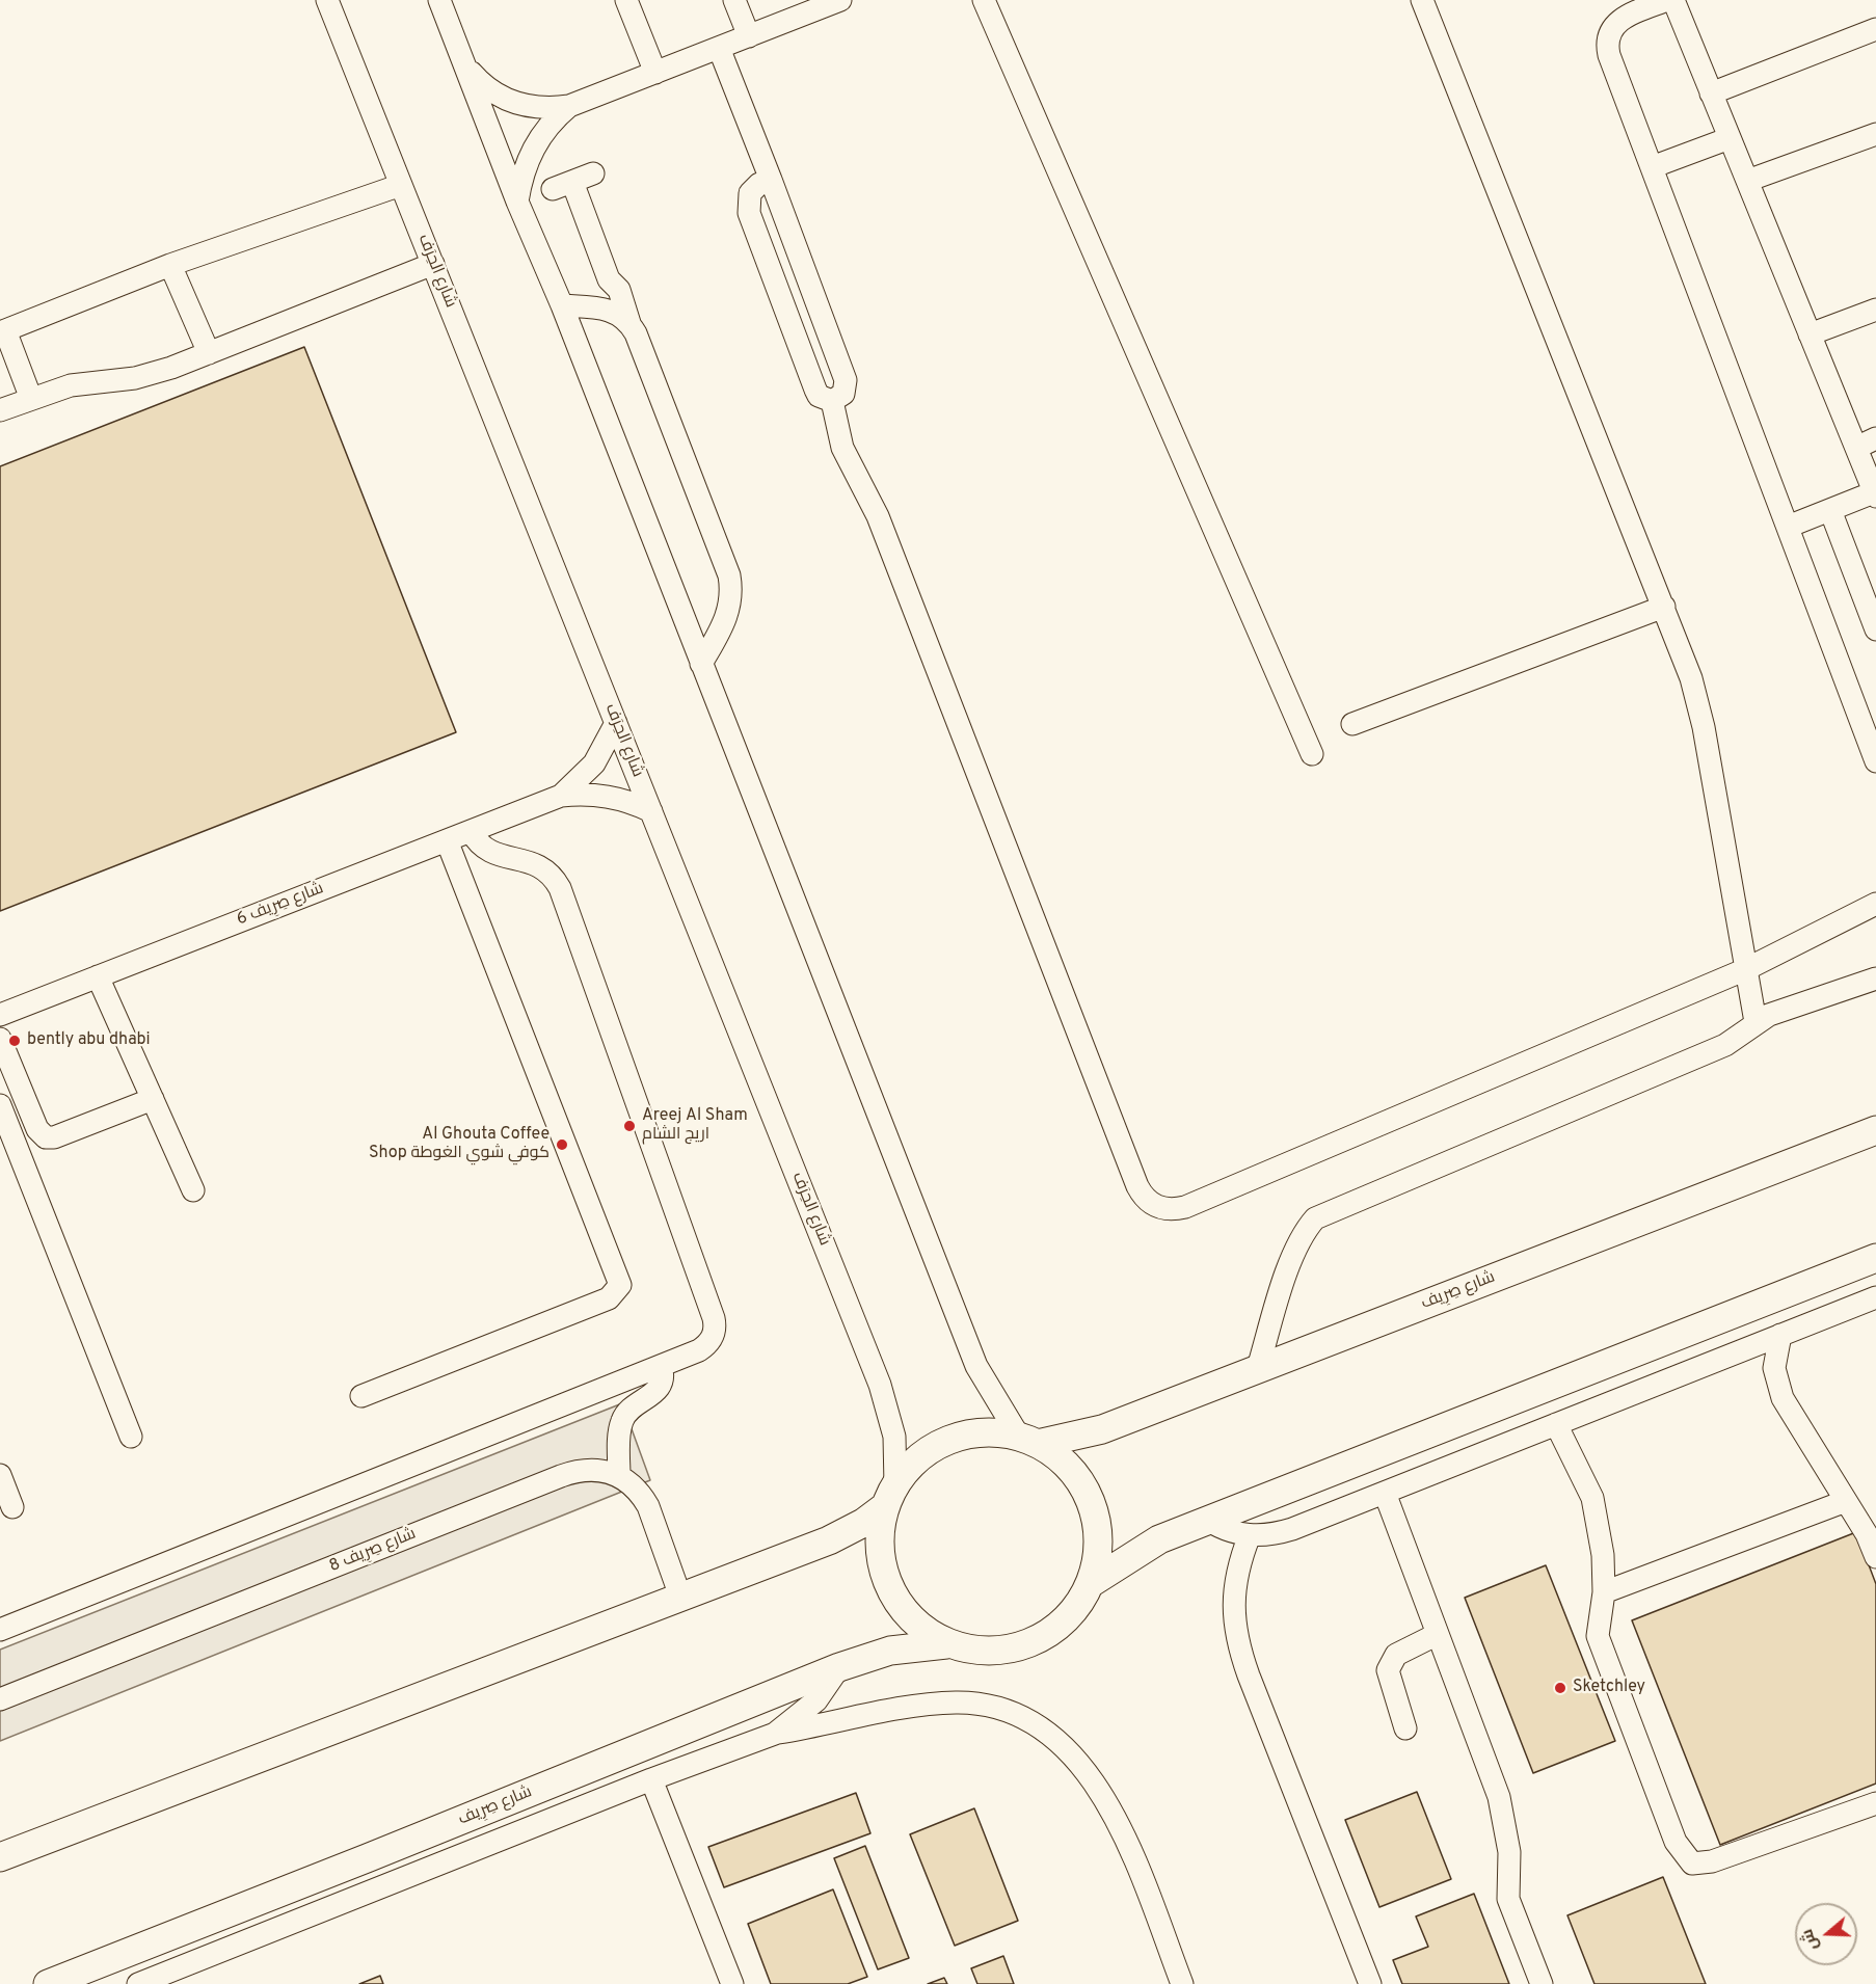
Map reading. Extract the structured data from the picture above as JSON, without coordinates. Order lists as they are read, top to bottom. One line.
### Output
{"streets":{"main road":["شارع صِرِيف"],"street":["شارع الحِرَف","شارع صِرِيف 6","شارع صِرِيف 8"]},"crossings":[["شارع الحِرَف","شارع صِرِيف 6"],["شارع الحِرَف","شارع صِرِيف"]],"places":["bently abu dhabi","Areej Al Sham اريج الشام","Al Ghouta Coffee Shop كوفي شوي الغوطة","Sketchley"],"north":"left"}
